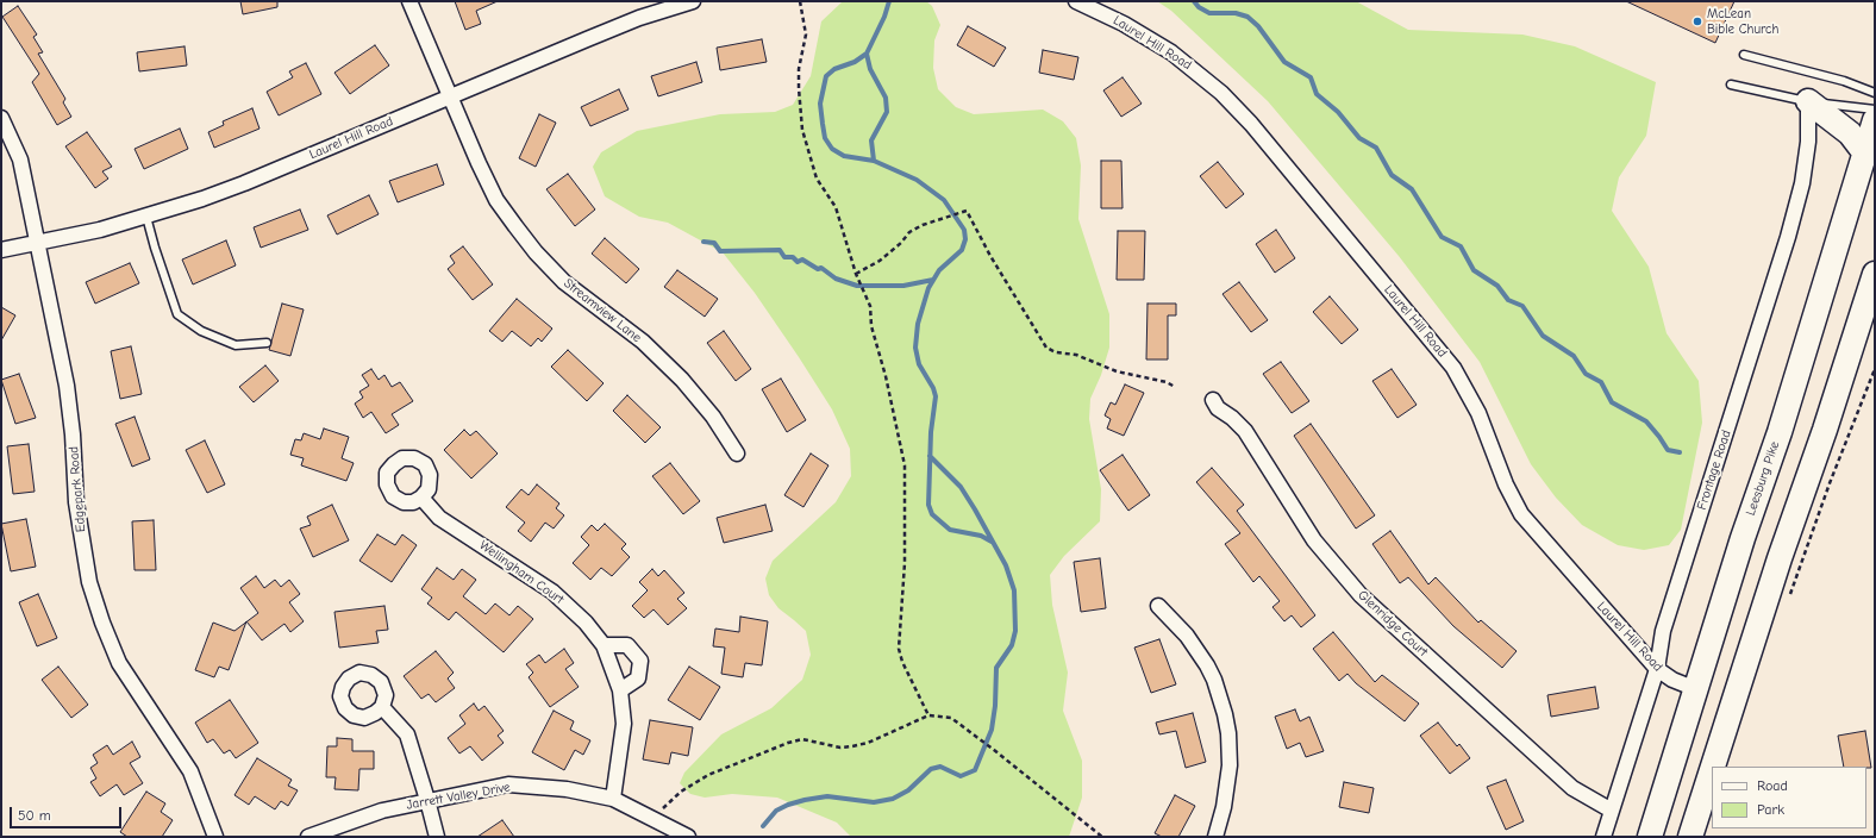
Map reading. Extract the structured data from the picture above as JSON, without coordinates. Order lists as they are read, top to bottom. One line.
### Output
{"streets":{"highway":["Leesburg Pike"],"street":["Laurel Hill Road","Streamview Lane","Frontage Road","Edgepark Road","Wellingham Court","Glenridge Court","Jarrett Valley Drive"]},"crossings":[["Laurel Hill Road","Streamview Lane"],["Laurel Hill Road","Frontage Road"],["Laurel Hill Road","Leesburg Pike"],["Laurel Hill Road","Edgepark Road"],["Frontage Road","Glenridge Court"],["Wellingham Court","Jarrett Valley Drive"]],"places":["McLean Bible Church"],"legend":["Road","Park"],"scale_bar":"50 m"}
